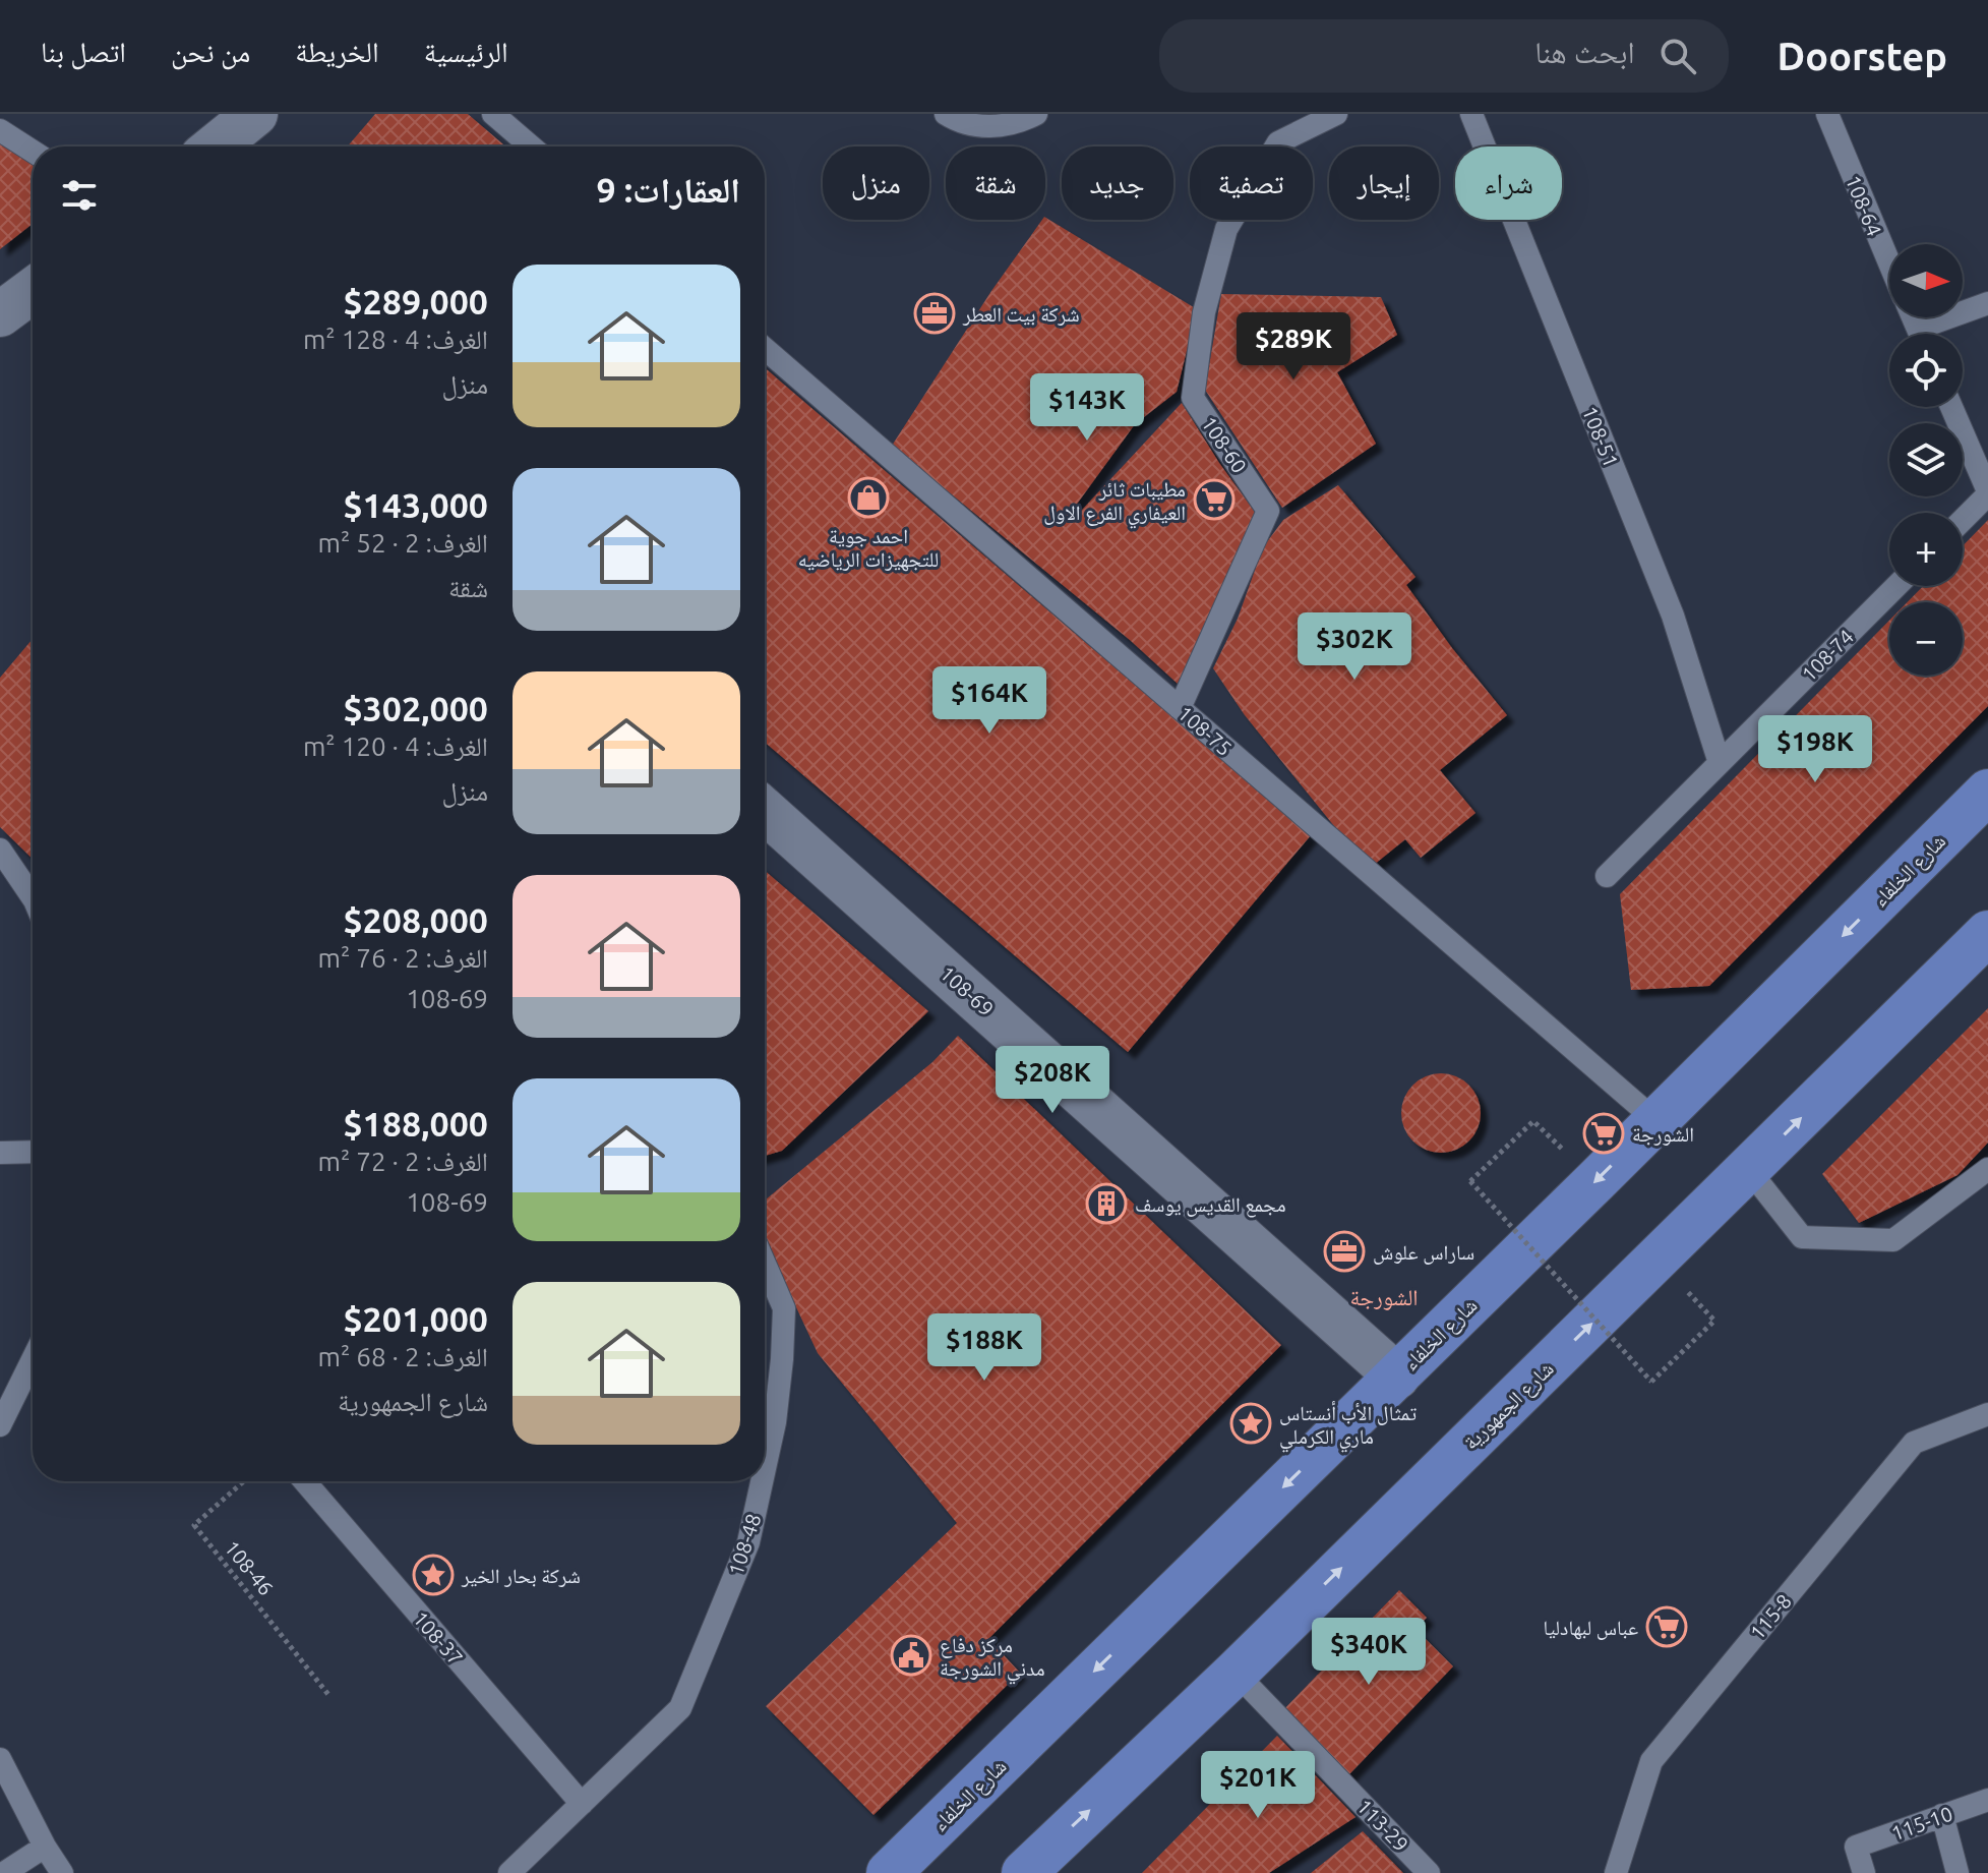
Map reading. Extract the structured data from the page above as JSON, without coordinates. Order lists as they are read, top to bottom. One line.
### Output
{"streets":{"main road":["شارع الخلفاء","شارع الجمهورية"],"street":["108-69"],"lane":["108-64","108-51","108-60","108-74","108-75","108-48","115-8","108-37","115-10","113-29"],"path":["108-46"]},"crossings":[["108-51","108-74"],["108-60","108-75"],["108-75","شارع الخلفاء"],["شارع الخلفاء","108-69"],["شارع الجمهورية","113-29"],["108-48","108-37"]],"one_way":["شارع الخلفاء","شارع الجمهورية"],"districts":["الشورجة"],"places":{"office":["شركة بيت العطر","ساراس علوش"],"shop":["احمد جوية للتجهيزات الرياضيه"],"supermarket":["مطيبات ثائر العيفاري الفرع الاول","الشورجة","عباس لبهادليا"],"building":["مجمع القديس يوسف"],"place":["تمثال الأب أنستاس ماري الكرملي","شركة بحار الخير"],"public building":["مركز دفاع مدني الشورجة"]},"north":"right","page":{"header":"Doorstep","search":"ابحث هنا","nav":["الرئيسية","الخريطة","من نحن","اتصل بنا"],"chip":["شراء","إيجار","تصفية","جديد","شقة","منزل"],"heading":"العقارات: 9","map_buttons":["+","−"],"list":[{"name":"$289,000","note":"الغرف: 4 · 128 m² · منزل"},{"name":"$143,000","note":"الغرف: 2 · 52 m² · شقة"},{"name":"$302,000","note":"الغرف: 4 · 120 m² · منزل"},{"name":"$208,000","note":"الغرف: 2 · 76 m² · 108-69"},{"name":"$188,000","note":"الغرف: 2 · 72 m² · 108-69"},{"name":"$201,000","note":"الغرف: 2 · 68 m² · شارع الجمهورية"}],"price":["$289K","$143K","$302K","$164K","$198K","$208K","$188K","$340K","$201K"]}}
